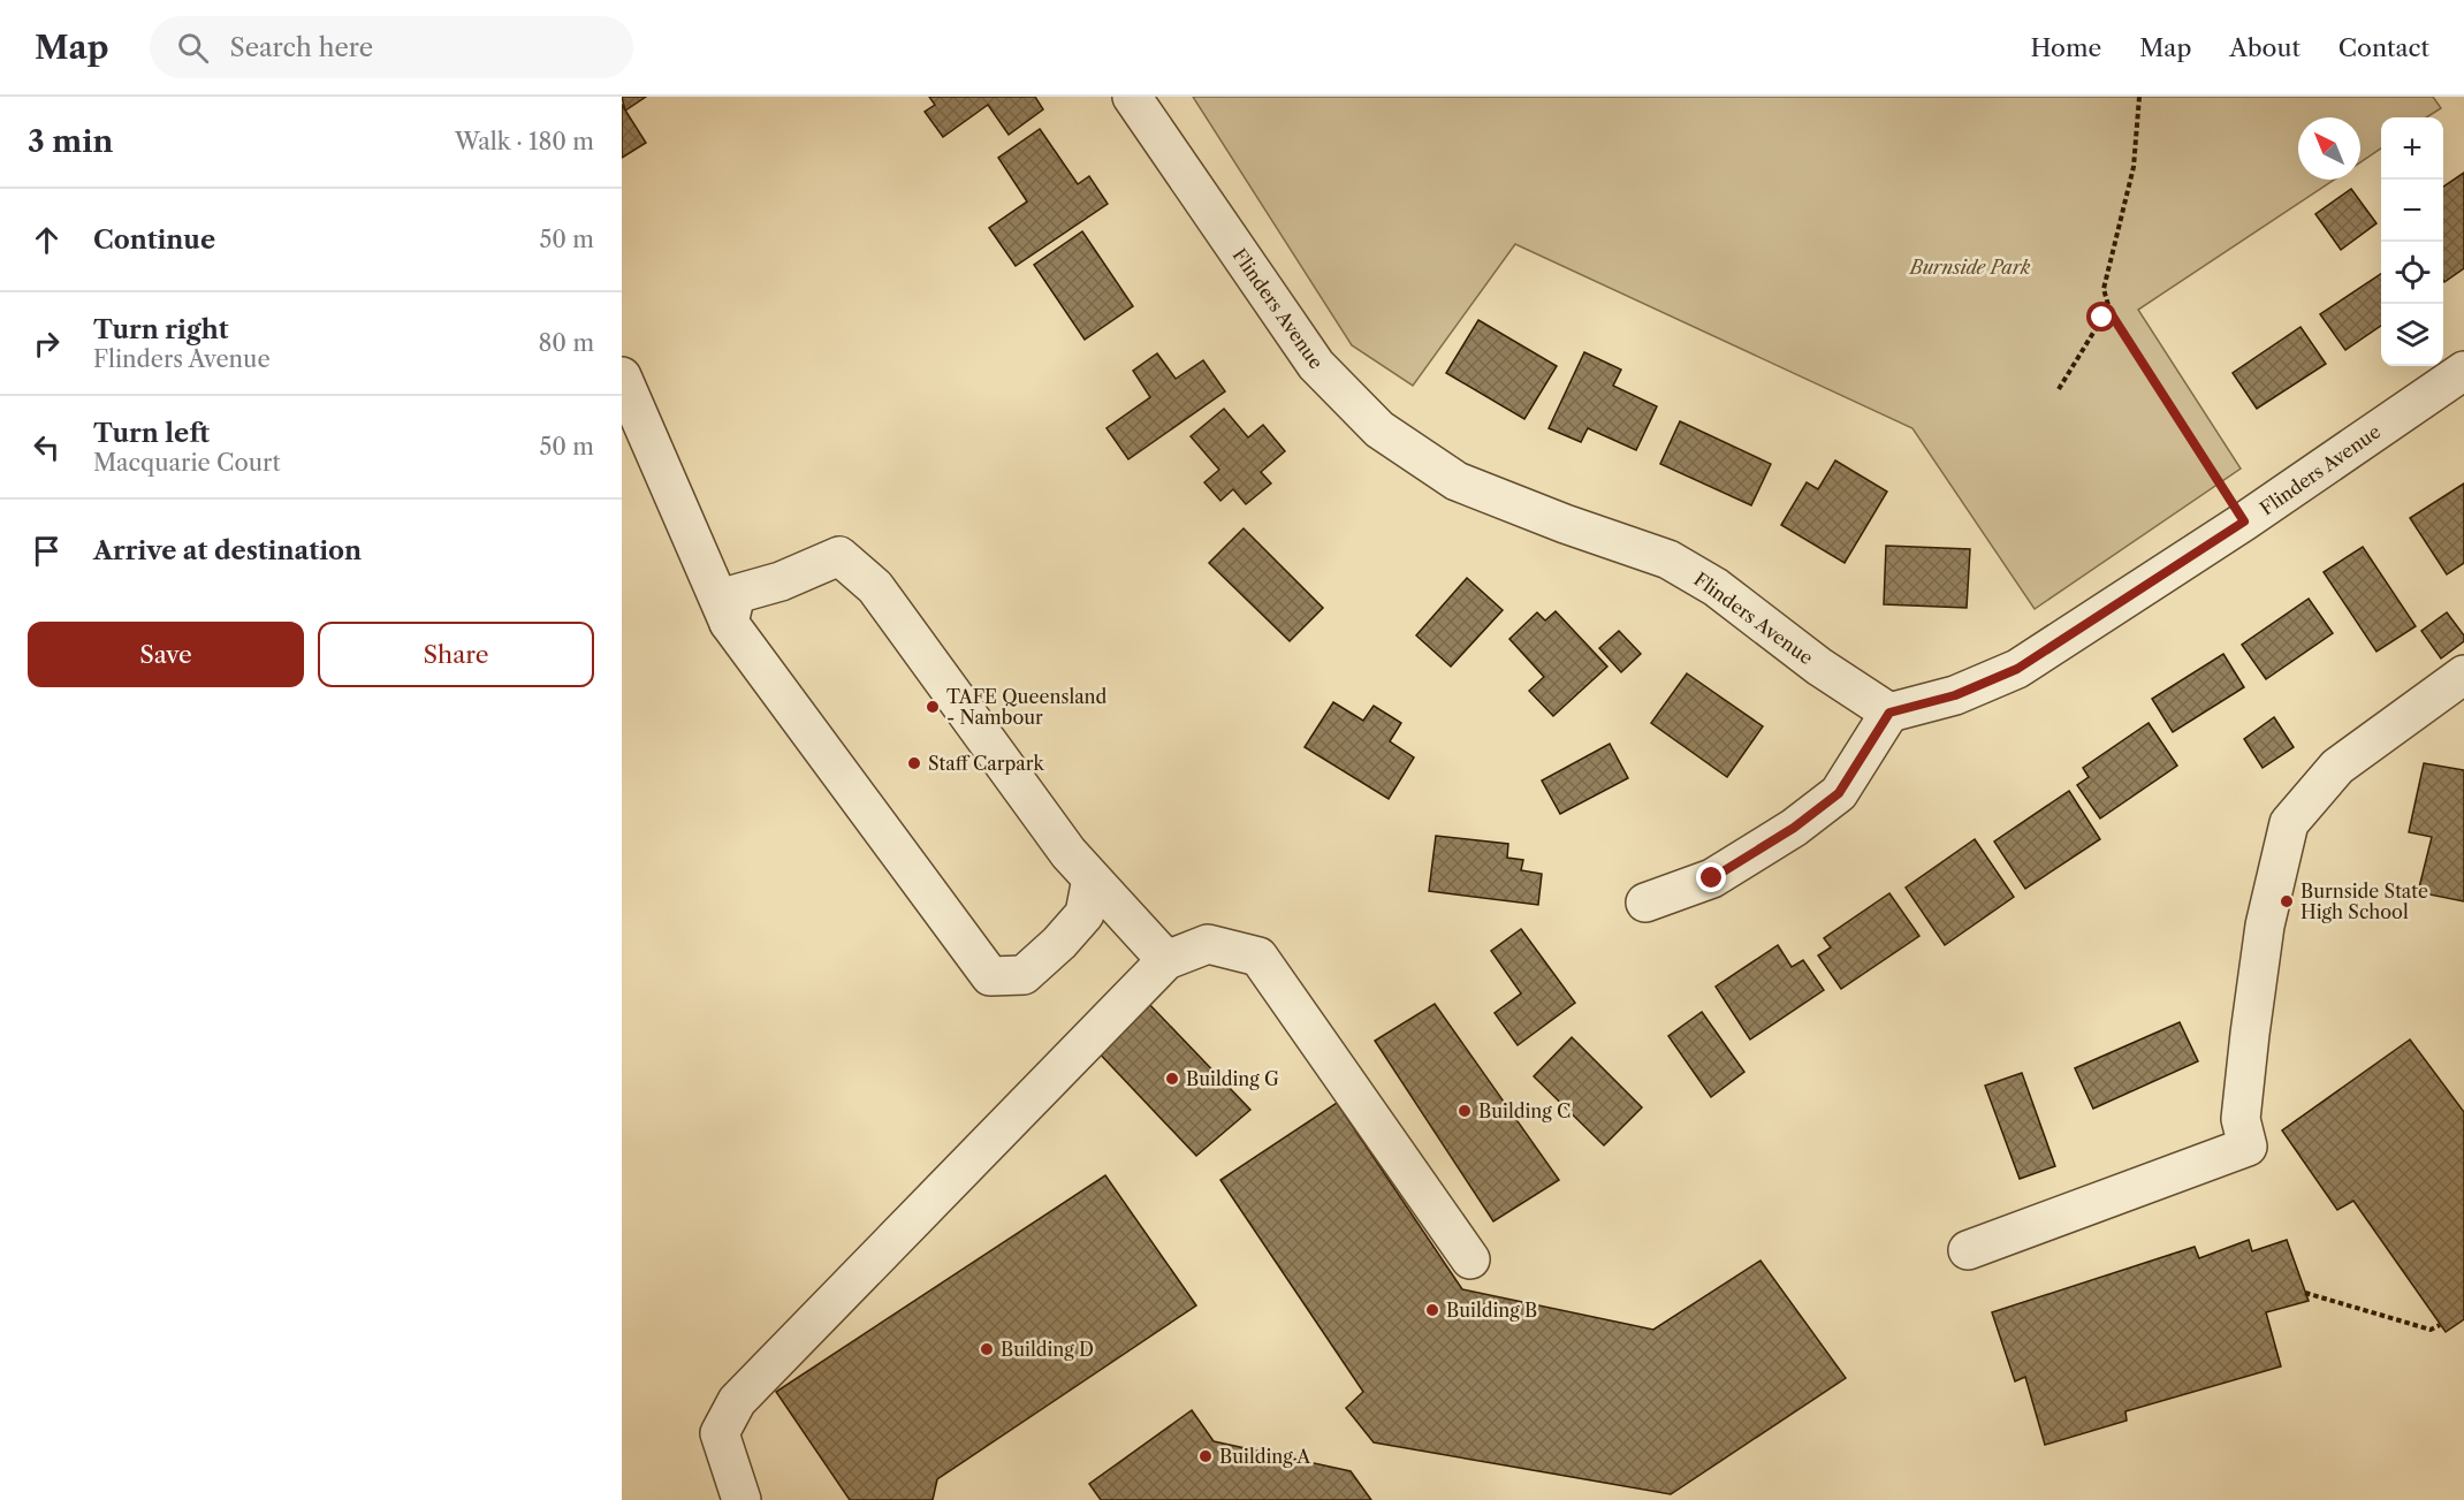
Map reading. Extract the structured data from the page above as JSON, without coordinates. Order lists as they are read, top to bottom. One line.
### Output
{"streets":{"street":["Flinders Avenue"]},"parks":["Burnside Park"],"places":["TAFE Queensland - Nambour","Staff Carpark","Burnside State High School","Building G","Building C","Building B","Building D","Building A"],"north":"top left","page":{"header":"Map","search":"Search here","nav":["Home","Map","About","Contact"],"heading":["3 min","Walk · 180 m"],"map_buttons":["+","−"],"list":[["Continue","50 m"],["Turn right","Flinders Avenue","80 m"],["Turn left","Macquarie Court","50 m"],"Arrive at destination"],"buttons":["Save","Share"]}}
